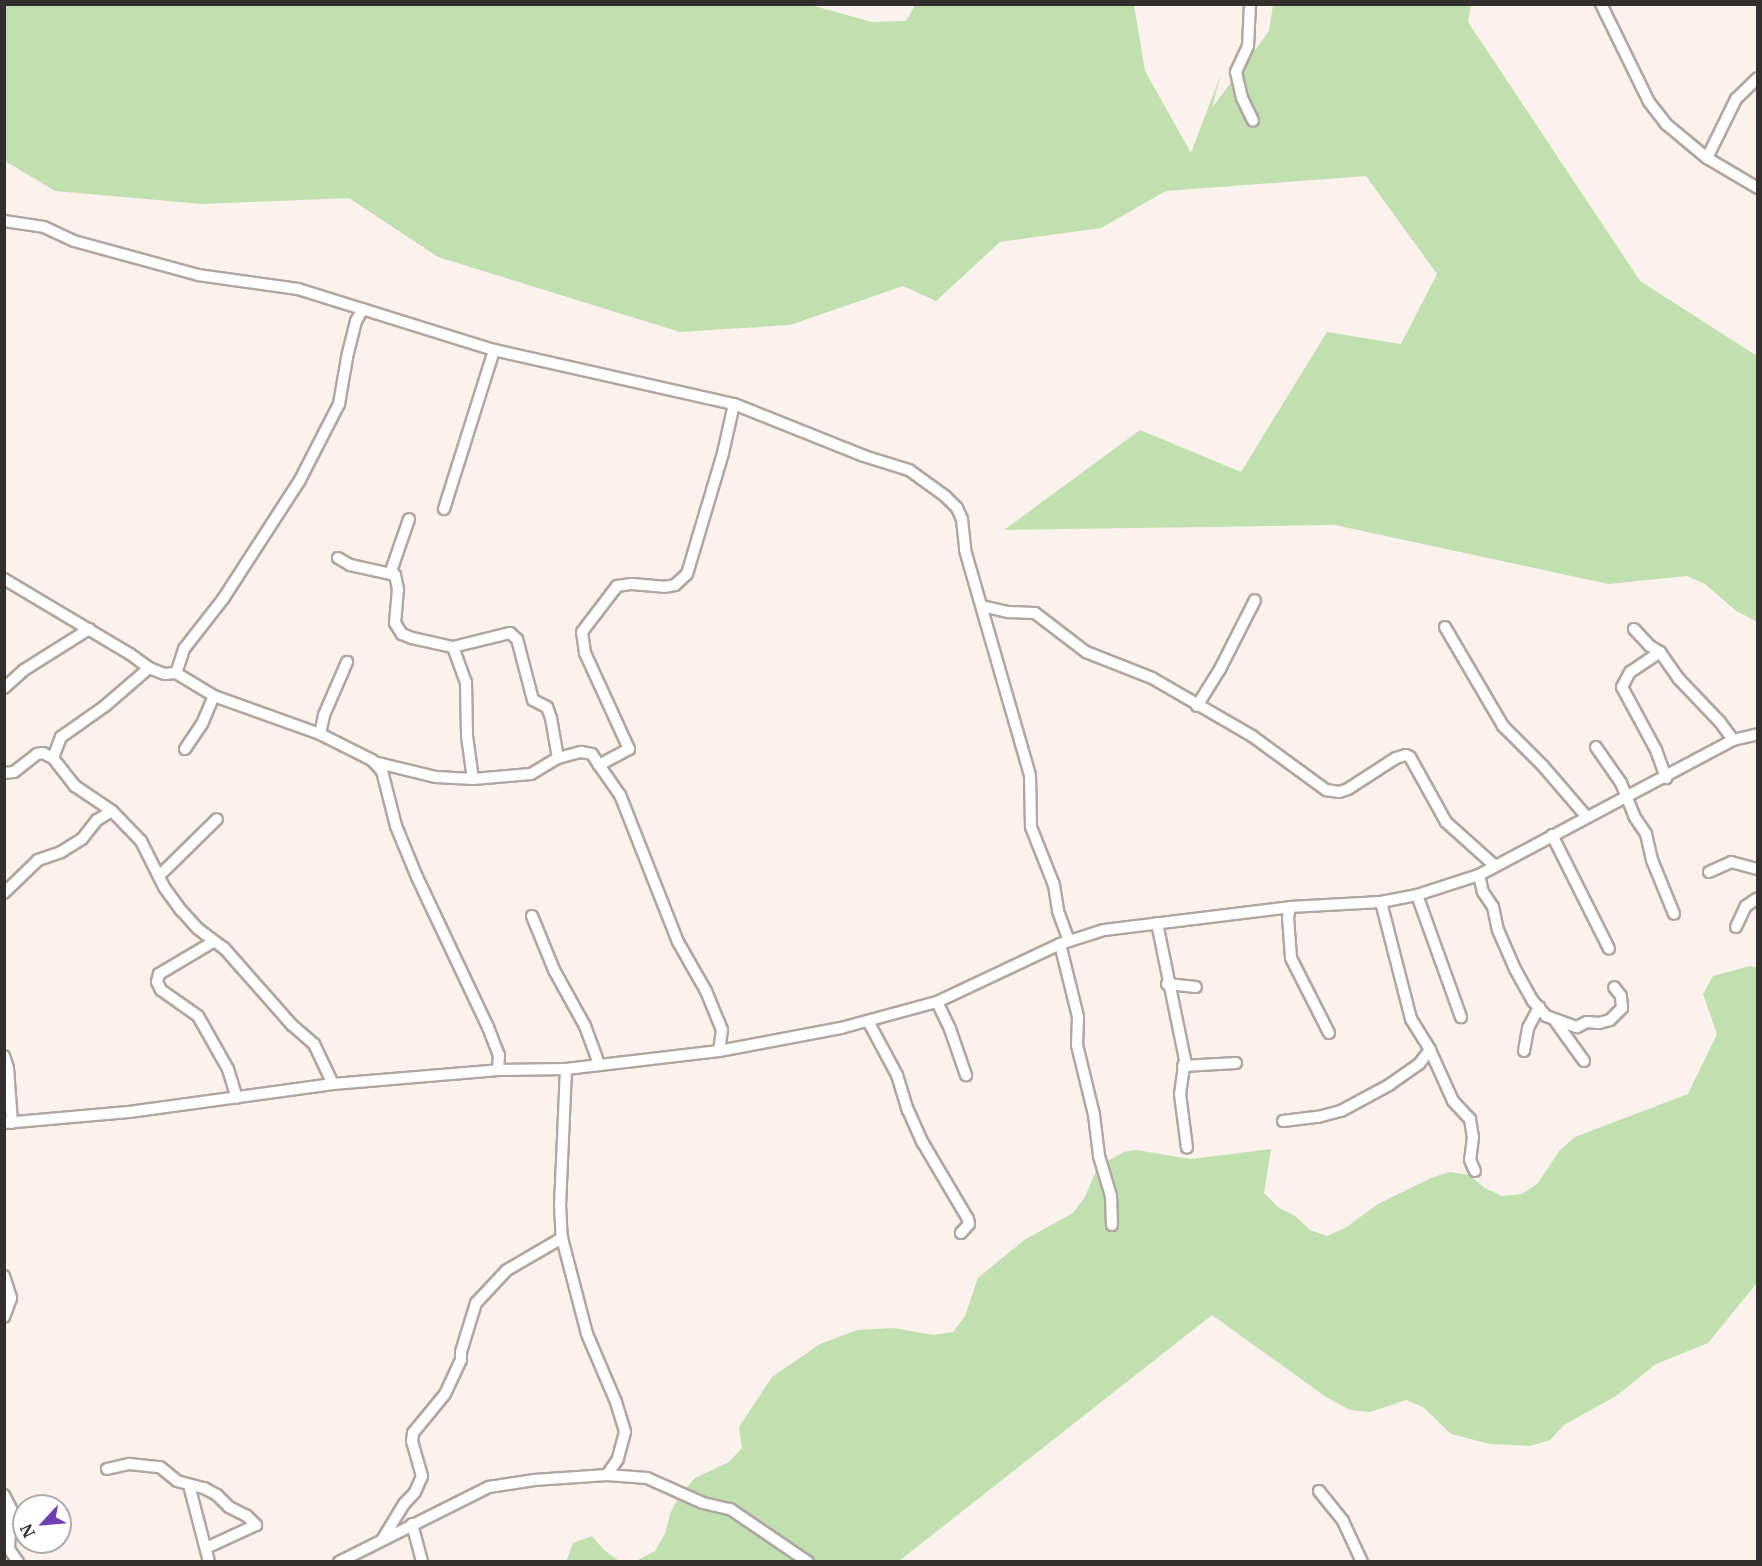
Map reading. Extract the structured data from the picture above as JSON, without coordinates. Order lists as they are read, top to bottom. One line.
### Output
{"north":"bottom left"}
